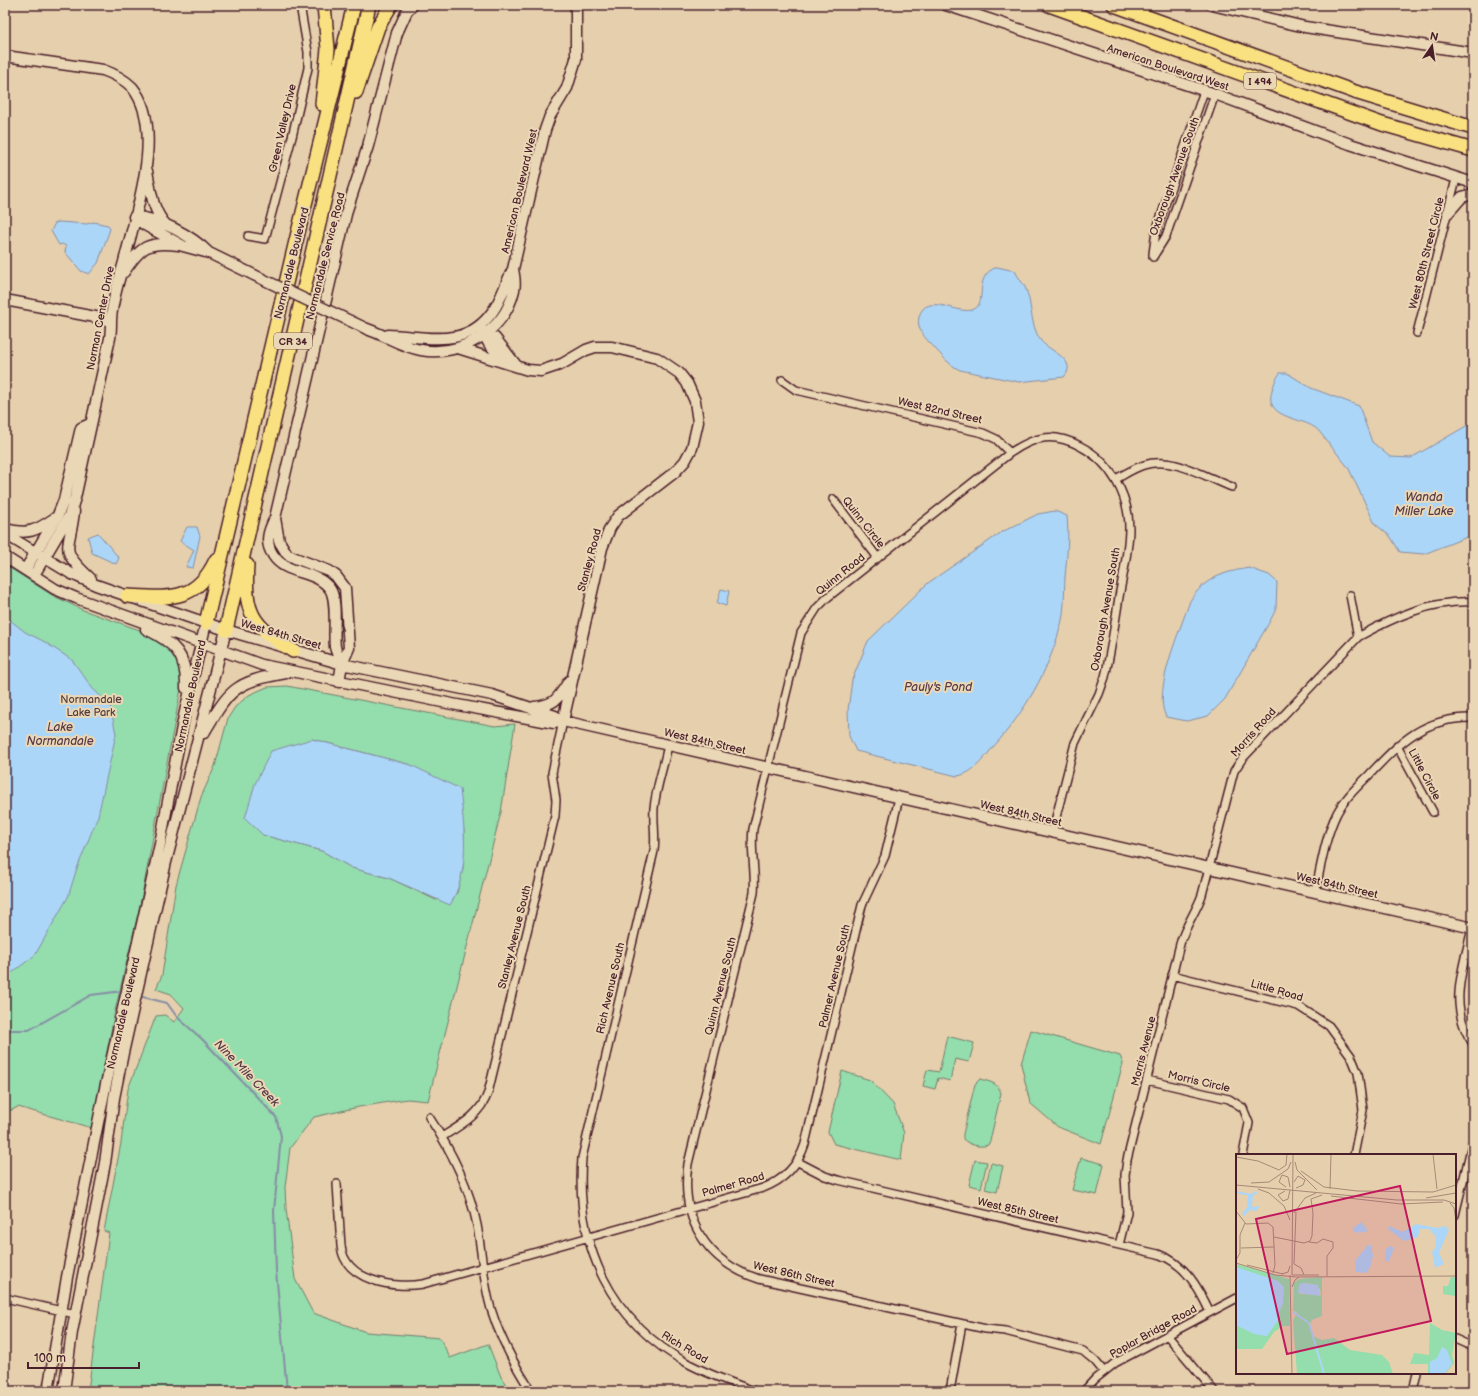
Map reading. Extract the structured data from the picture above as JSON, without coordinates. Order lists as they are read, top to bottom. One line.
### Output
{"streets":{"highway":["I 494","Normandale Boulevard","CR 34"],"street":["American Boulevard West","Green Valley Drive","Oxborough Avenue South","West 80th Street Circle","Normandale Service Road","Norman Center Drive","West 82nd Street","Quinn Circle","Stanley Road","Quinn Road","West 84th Street","Morris Road","Little Circle","Stanley Avenue South","Palmer Avenue South","Quinn Avenue South","Rich Avenue South","Little Road","Morris Avenue","Morris Circle","Palmer Road","West 85th Street","West 86th Street","Poplar Bridge Road","Rich Road"]},"crossings":[["American Boulevard West","Oxborough Avenue South"],["American Boulevard West","West 80th Street Circle"],["American Boulevard West","Norman Center Drive"],["Oxborough Avenue South","West 84th Street"],["Normandale Service Road","West 84th Street"],["Normandale Boulevard","West 84th Street"],["Norman Center Drive","West 84th Street"],["West 82nd Street","Quinn Road"],["Quinn Circle","Quinn Road"],["Stanley Road","West 84th Street"],["Stanley Road","Stanley Avenue South"],["Quinn Road","West 84th Street"],["Quinn Road","Quinn Avenue South"],["West 84th Street","Morris Road"],["West 84th Street","Stanley Avenue South"],["West 84th Street","Palmer Avenue South"],["West 84th Street","Quinn Avenue South"],["West 84th Street","Rich Avenue South"],["West 84th Street","Morris Avenue"],["Morris Road","Morris Avenue"],["Palmer Avenue South","Palmer Road"],["Palmer Avenue South","West 85th Street"],["Quinn Avenue South","Palmer Road"],["Quinn Avenue South","West 86th Street"],["Rich Avenue South","Rich Road"],["Little Road","Morris Avenue"],["Morris Avenue","Morris Circle"],["Morris Avenue","West 85th Street"],["Palmer Road","West 85th Street"],["Palmer Road","West 86th Street"],["West 85th Street","Poplar Bridge Road"],["West 86th Street","Poplar Bridge Road"]],"water":["Wanda Miller Lake","Pauly's Pond","Lake Normandale","Nine Mile Creek"],"parks":["Normandale Lake Park"],"scale_bar":"100 m","north":"top"}
